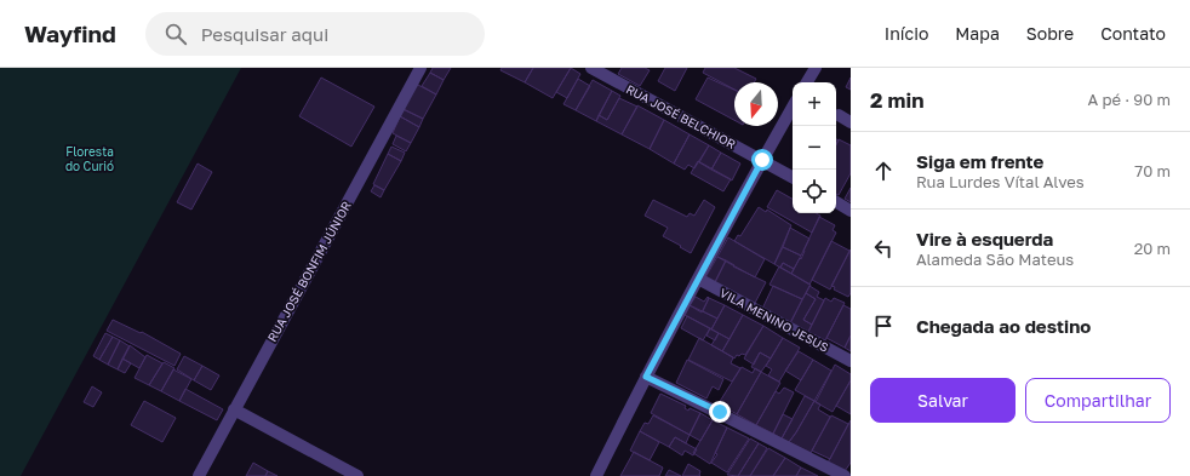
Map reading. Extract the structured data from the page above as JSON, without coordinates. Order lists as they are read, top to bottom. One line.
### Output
{"streets":{"street":["RUA JOSÉ BELCHIOR","RUA JOSÉ BONFIM JÚNIOR","VILA MENINO JESUS"]},"parks":["Floresta do Curió"],"north":"bottom","page":{"header":"Wayfind","search":"Pesquisar aqui","nav":["Início","Mapa","Sobre","Contato"],"heading":["2 min","A pé · 90 m"],"map_buttons":["+","−"],"list":[["Siga em frente","Rua Lurdes Vítal Alves","70 m"],["Vire à esquerda","Alameda São Mateus","20 m"],"Chegada ao destino"],"buttons":["Salvar","Compartilhar"]}}
